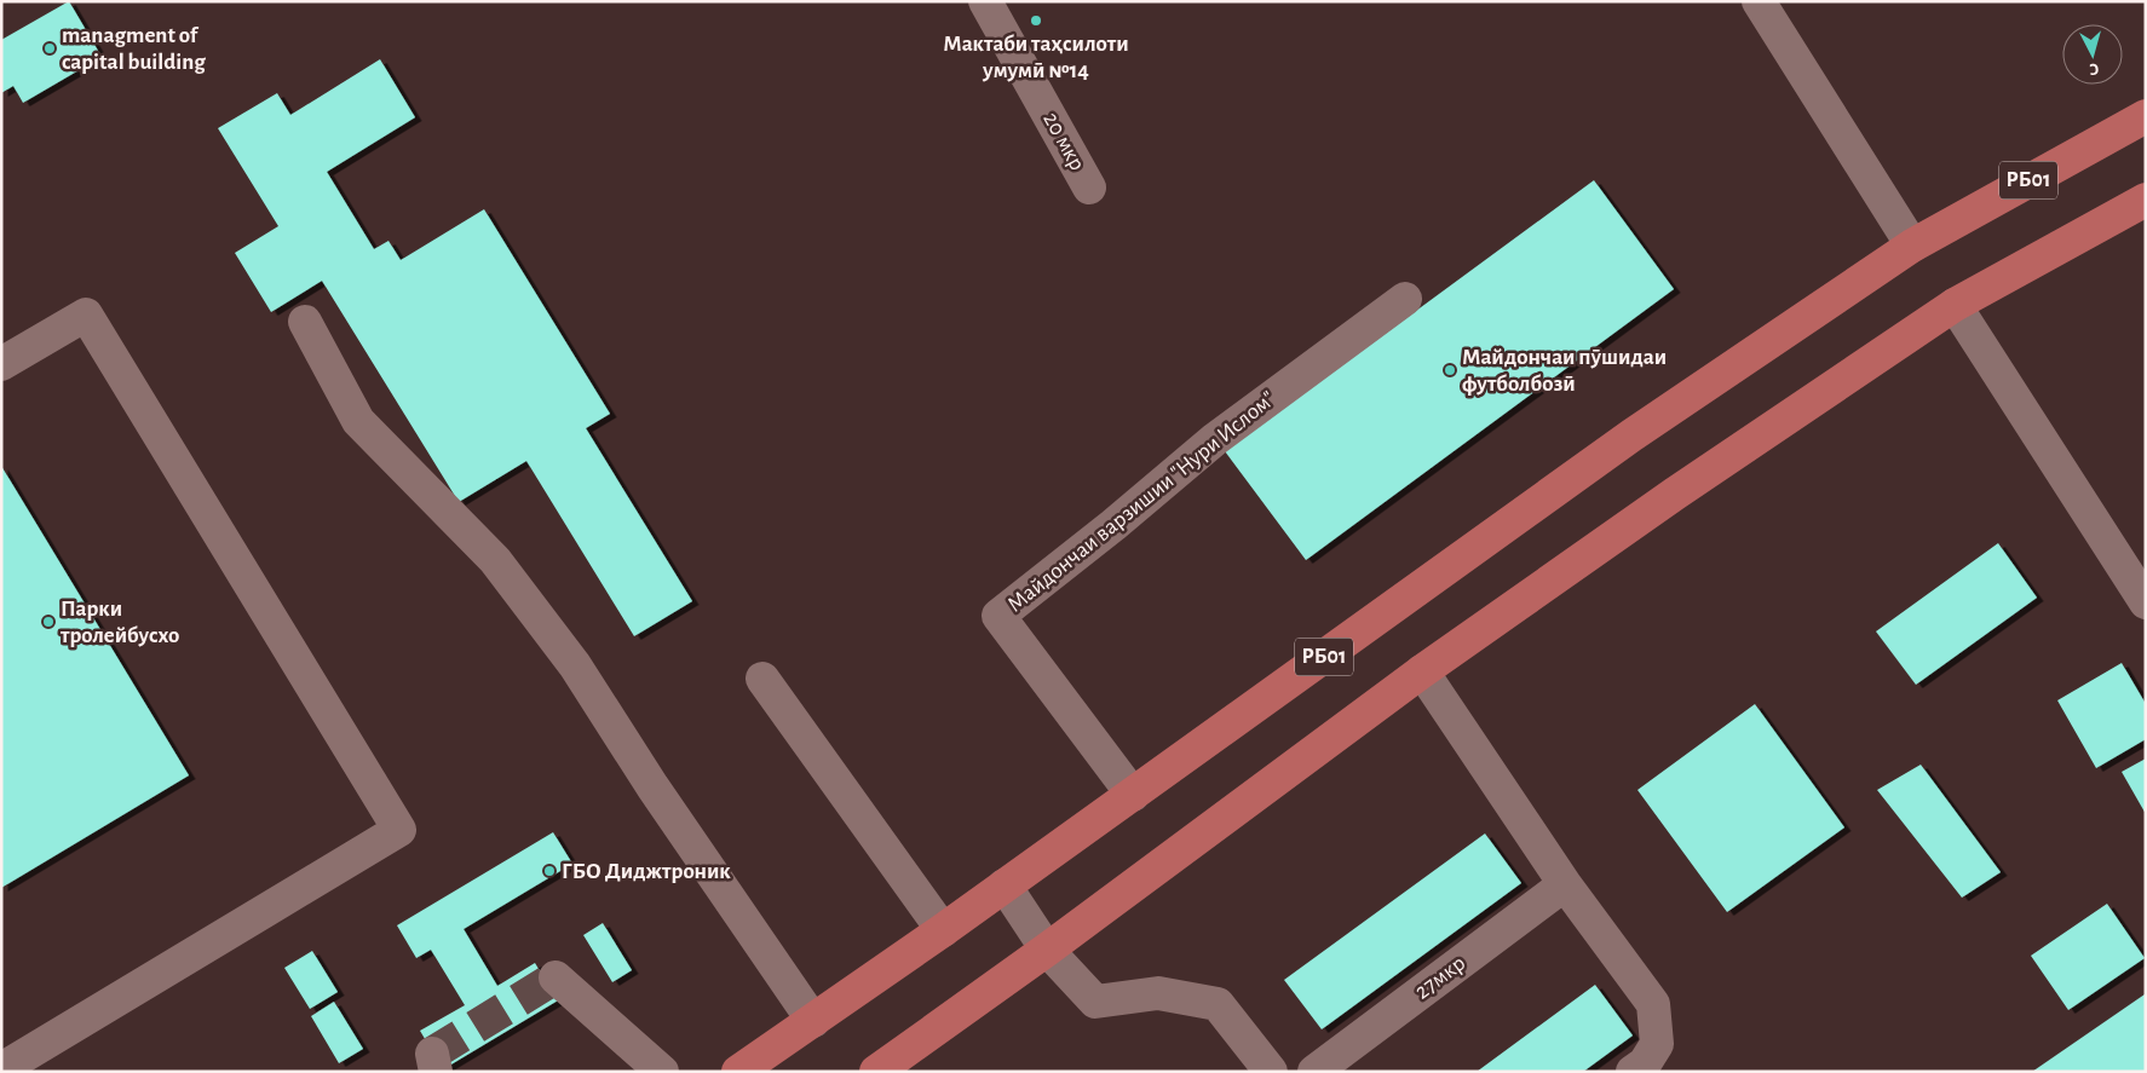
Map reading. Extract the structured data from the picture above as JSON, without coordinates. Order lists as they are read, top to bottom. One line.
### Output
{"streets":{"highway":["РБ01"],"street":["20 мкр","Майдончаи варзишии \"Нури Ислом\"","27мкр"]},"crossings":[["РБ01","Майдончаи варзишии \"Нури Ислом\""]],"places":["Мактаби таҳсилоти умумӣ №14","managment of capital building","Майдончаи пӯшидаи футболбозӣ","Парки тролейбусхо","ГБО Диджтроник"],"north":"bottom"}
